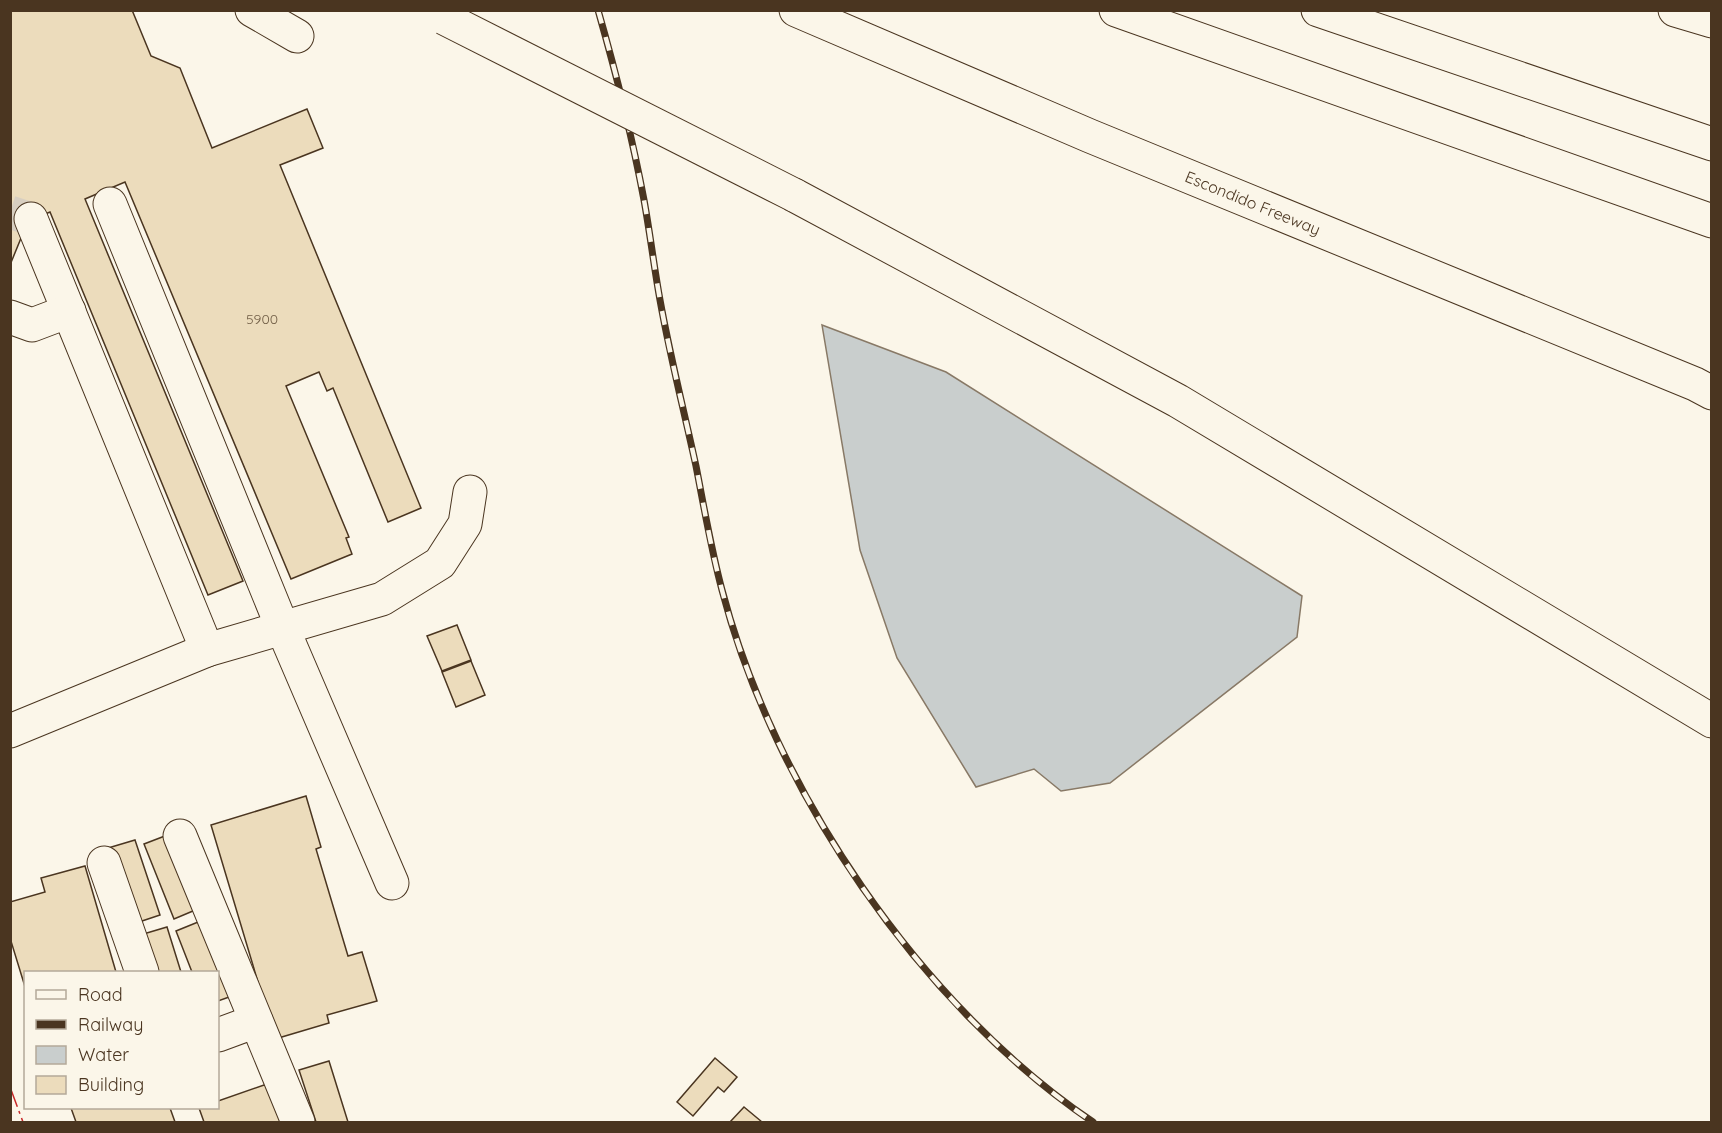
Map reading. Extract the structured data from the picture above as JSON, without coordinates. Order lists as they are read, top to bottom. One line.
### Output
{"streets":{"main road":["Escondido Freeway"]},"house_numbers":["5900"],"legend":["Road","Railway","Water","Building"]}
